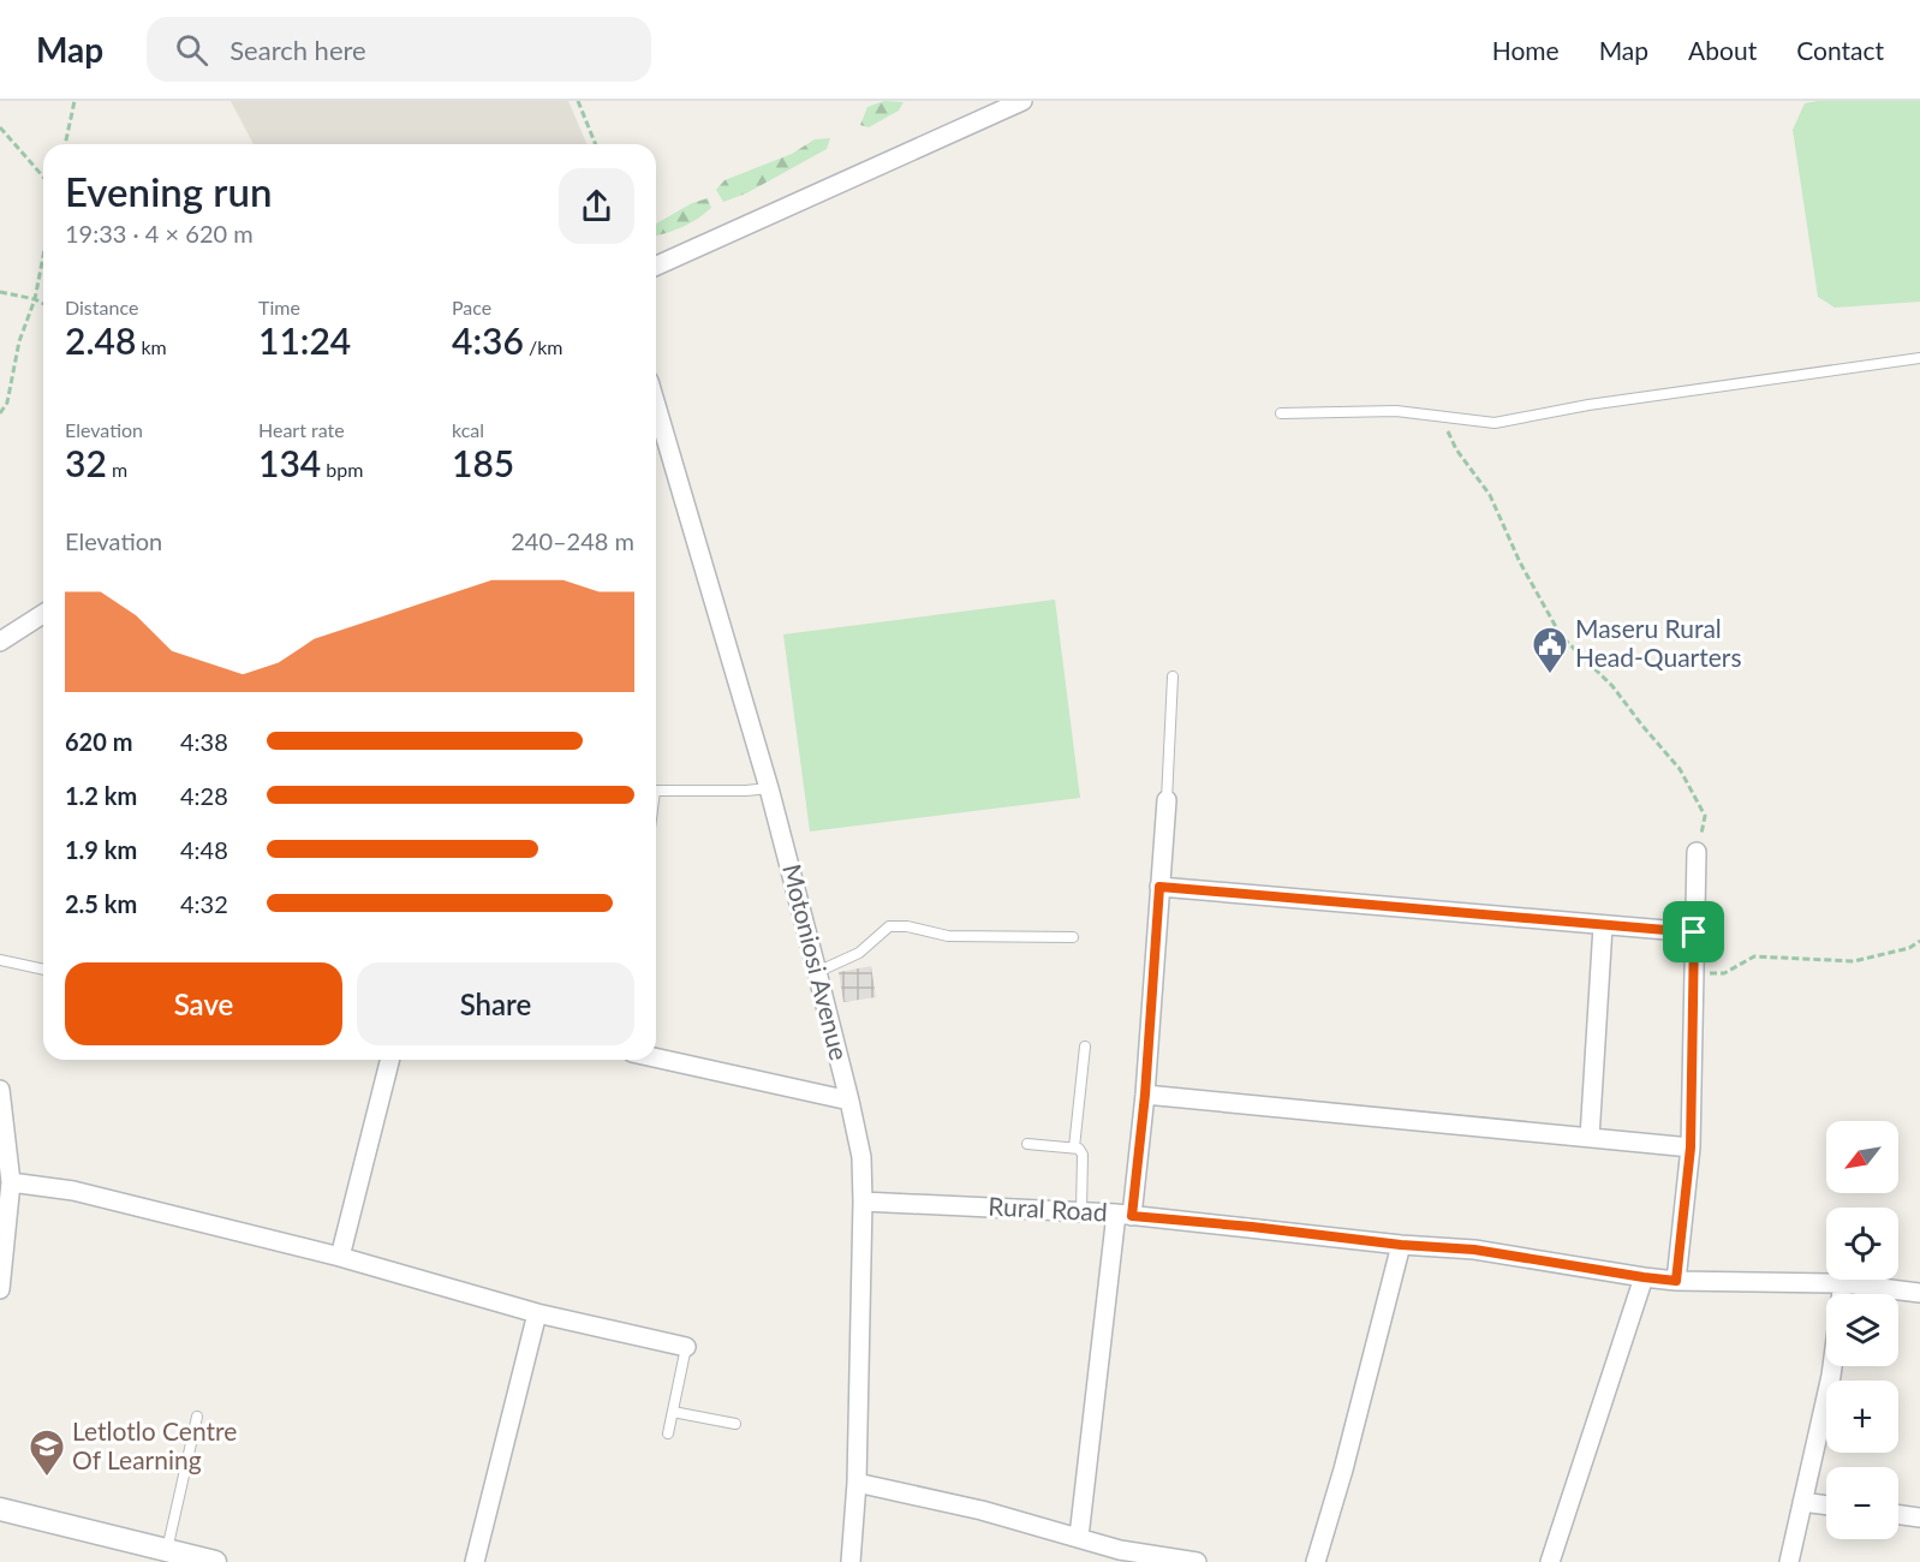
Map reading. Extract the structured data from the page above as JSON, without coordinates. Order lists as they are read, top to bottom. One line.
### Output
{"streets":{"street":["Motoniosi Avenue","Rural Road"]},"crossings":[["Motoniosi Avenue","Rural Road"]],"places":{"public building":["Maseru Rural Head-Quarters"],"school or university":["Letlotlo Centre Of Learning"]},"north":"bottom left","page":{"header":"Map","search":"Search here","nav":["Home","Map","About","Contact"],"heading":["Evening run","19:33 · 4 × 620 m"],"stats":[["Distance","2.48 km"],["Time","11:24"],["Pace","4:36 /km"],["Elevation","32 m"],["Heart rate","134 bpm"],["kcal","185"]],"chart":["Elevation","240–248 m"],"list":[{"name":"620 m","note":"4:38"},{"name":"1.2 km","note":"4:28"},{"name":"1.9 km","note":"4:48"},{"name":"2.5 km","note":"4:32"}],"buttons":["Save","Share"],"map_buttons":["+","−"]}}
